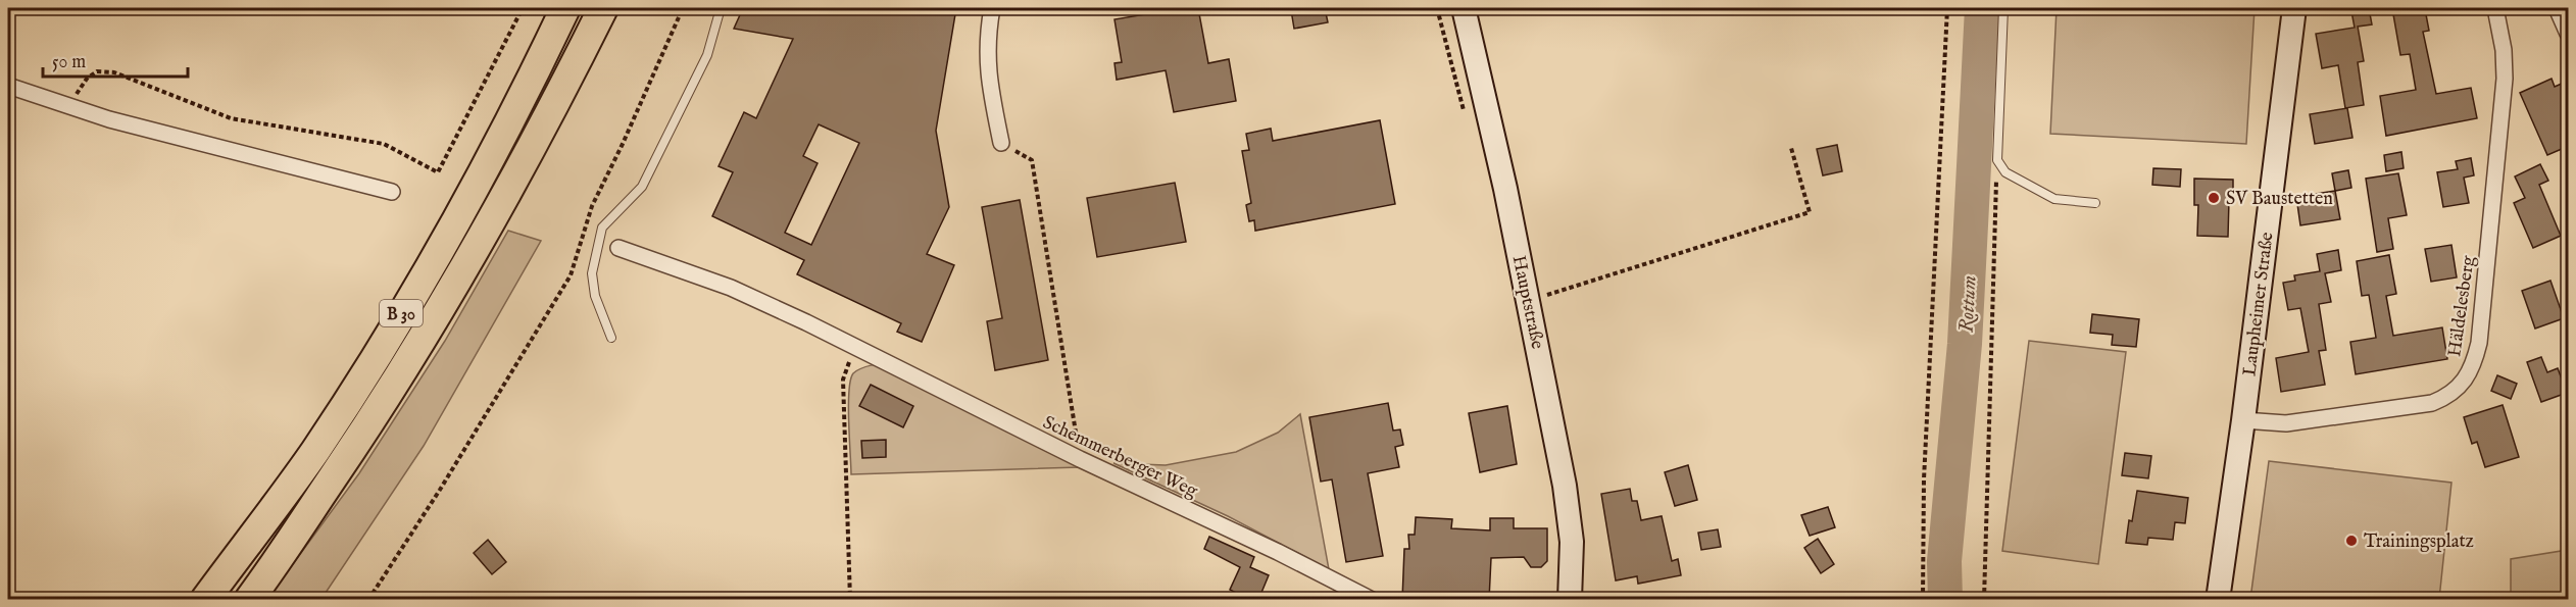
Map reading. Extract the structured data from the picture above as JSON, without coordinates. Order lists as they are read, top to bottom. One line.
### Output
{"streets":{"highway":["B 30"],"main road":["Hauptstraße","Laupheimer Straße"],"street":["Häldelesberg","Schemmerberger Weg"]},"crossings":[["Laupheimer Straße","Häldelesberg"]],"water":["Rottum"],"places":["SV Baustetten","Trainingsplatz"],"scale_bar":"50 m"}
